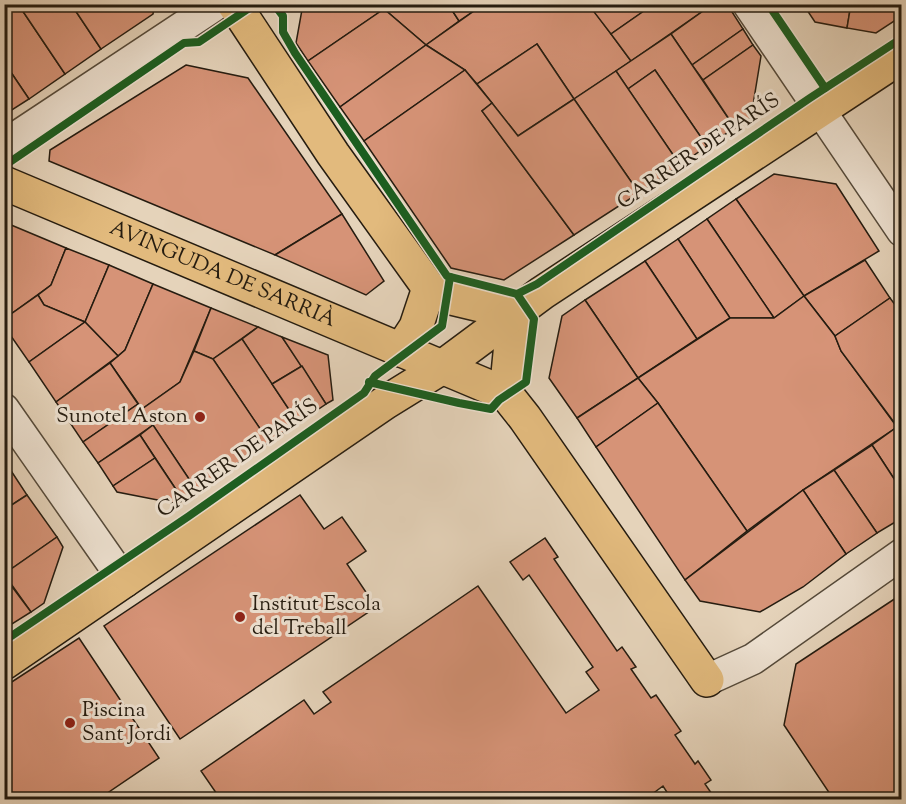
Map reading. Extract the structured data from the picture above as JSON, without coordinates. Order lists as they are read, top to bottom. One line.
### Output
{"streets":{"main road":["CARRER DE PARÍS","AVINGUDA DE SARRIÀ"]},"crossings":[["CARRER DE PARÍS","AVINGUDA DE SARRIÀ"]],"places":["Sunotel Aston","Institut Escola del Treball","Piscina Sant Jordi"]}
